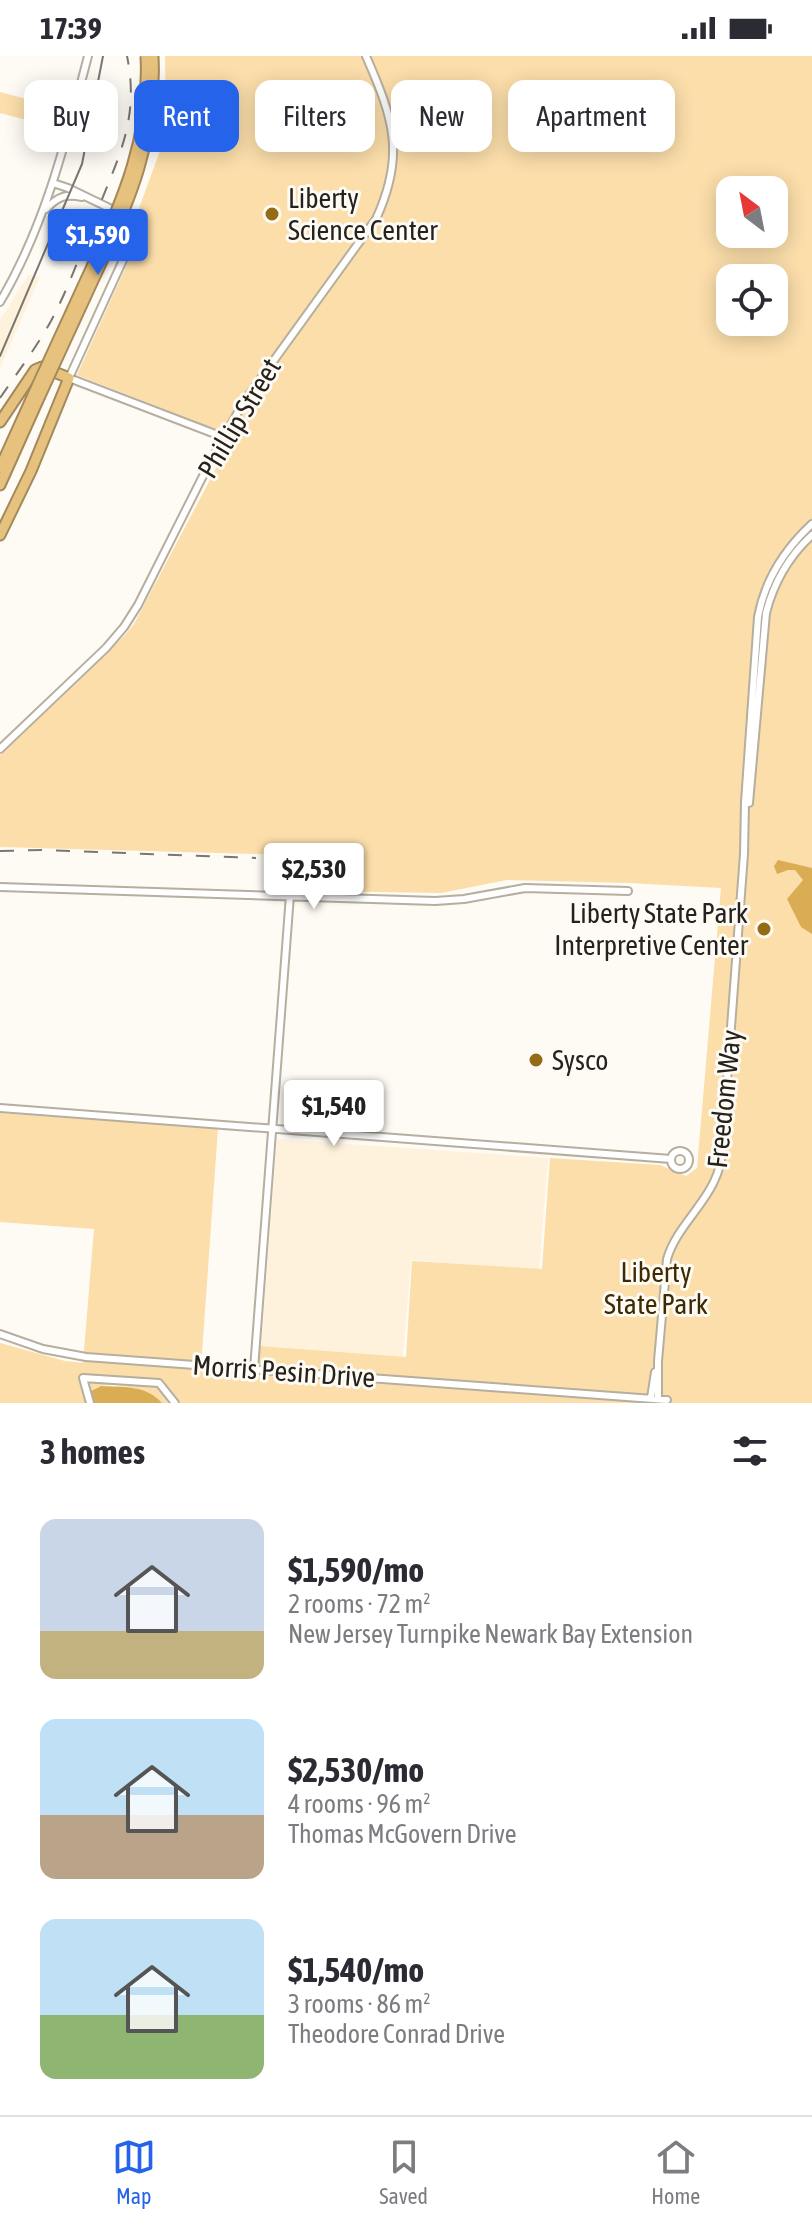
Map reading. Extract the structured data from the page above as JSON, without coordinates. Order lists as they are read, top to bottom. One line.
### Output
{"streets":{"street":["Phillip Street","Freedom Way","Morris Pesin Drive"]},"crossings":[["Freedom Way","Morris Pesin Drive"]],"parks":["Liberty State Park"],"places":["Liberty Science Center","Liberty State Park Interpretive Center","Sysco"],"north":"top left","page":{"status":"17:39","chip":["Buy","Rent","Filters","New","Apartment"],"price":["$1,590","$2,530","$1,540"],"heading":"3 homes","list":[{"name":"$1,590/mo","note":"2 rooms · 72 m² · New Jersey Turnpike Newark Bay Extension"},{"name":"$2,530/mo","note":"4 rooms · 96 m² · Thomas McGovern Drive"},{"name":"$1,540/mo","note":"3 rooms · 86 m² · Theodore Conrad Drive"}],"tabs":["Map","Saved","Home"]}}
